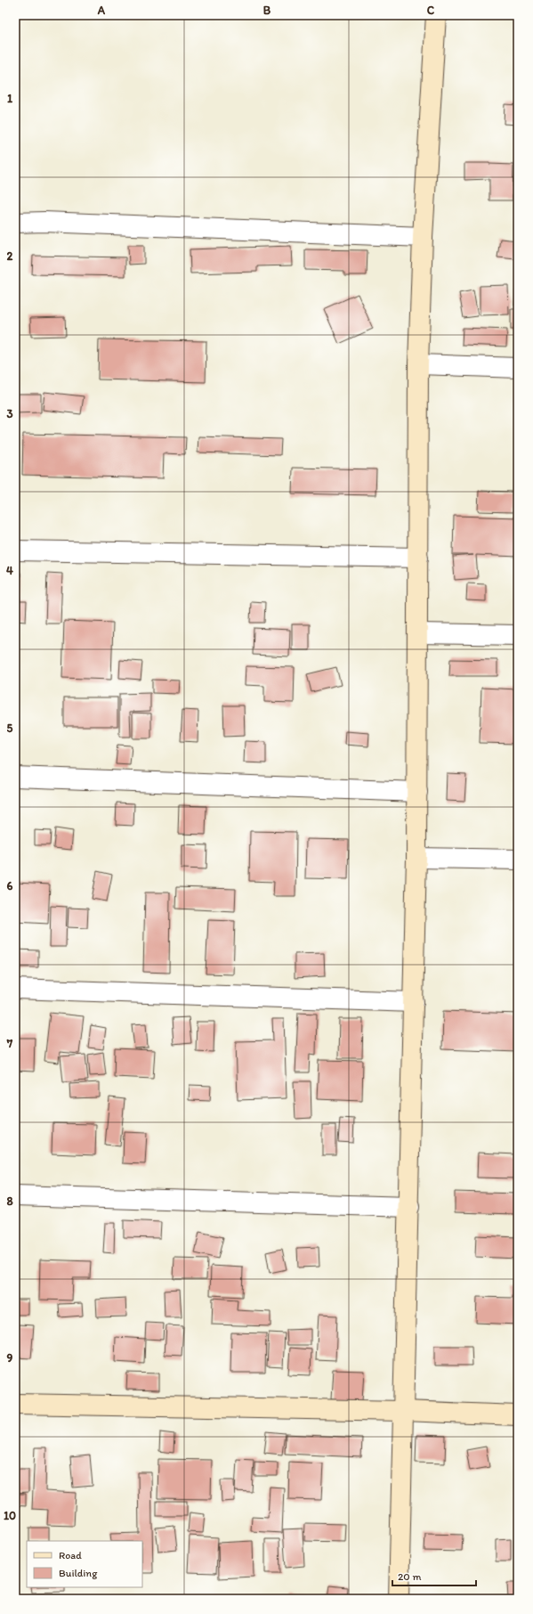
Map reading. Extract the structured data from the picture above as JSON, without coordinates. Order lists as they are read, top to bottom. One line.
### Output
{"legend":["Road","Building"],"scale_bar":"20 m","grid":{"columns":["A","B","C"],"rows":["1","2","3","4","5","6","7","8","9","10"]}}
